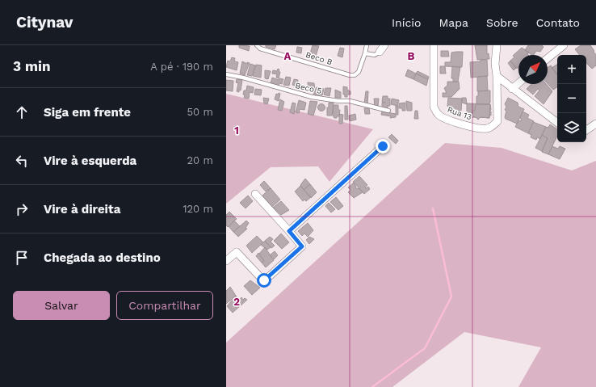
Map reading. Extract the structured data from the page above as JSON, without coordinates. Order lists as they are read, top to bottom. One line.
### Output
{"streets":{"street":["Rua 13"],"lane":["Beco B","Beco 5"]},"north":"top right","page":{"header":"Citynav","nav":["Início","Mapa","Sobre","Contato"],"heading":["3 min","A pé · 190 m"],"map_buttons":["+","−"],"list":[["Siga em frente","50 m"],["Vire à esquerda","20 m"],["Vire à direita","120 m"],"Chegada ao destino"],"buttons":["Salvar","Compartilhar"]},"grid":{"columns":["A","B"],"rows":["1","2"]}}
